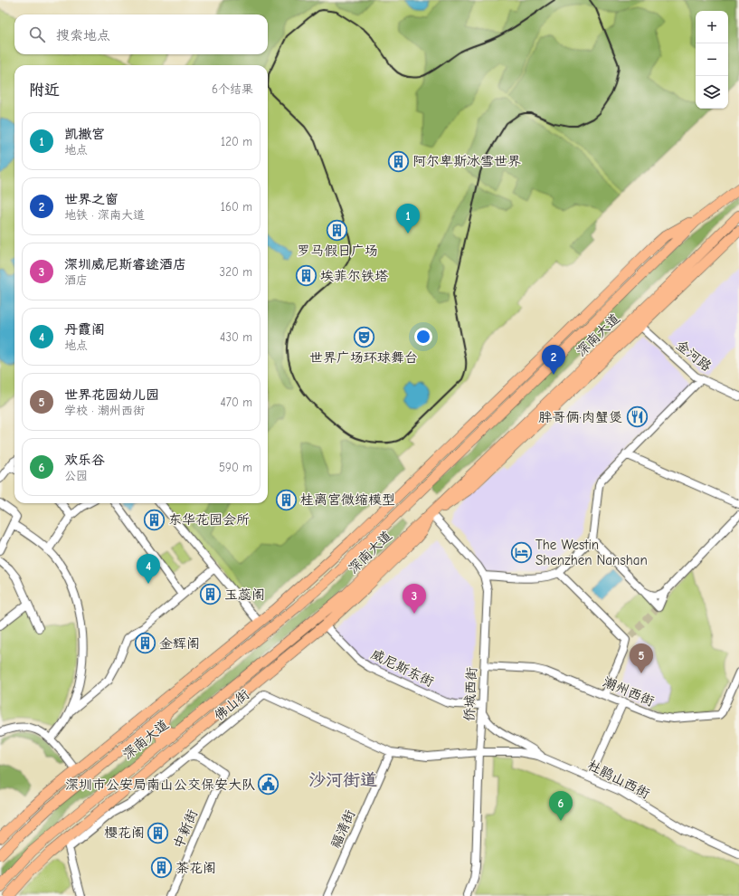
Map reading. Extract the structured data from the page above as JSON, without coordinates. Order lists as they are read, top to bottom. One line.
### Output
{"streets":{"main road":["深南大道"],"street":["金河路","威尼斯东街","潮州西街","侨城西街","佛山街","杜鹃山西街","中新街","福清街"]},"crossings":[["深南大道","侨城西街"],["威尼斯东街","侨城西街"],["潮州西街","侨城西街"],["侨城西街","佛山街"],["侨城西街","杜鹃山西街"],["佛山街","杜鹃山西街"],["佛山街","福清街"]],"districts":["沙河街道"],"places":{"building":["阿尔卑斯冰雪世界","罗马假日广场","埃菲尔铁塔","桂离宫微缩模型","东华花园会所","玉蕊阁","金辉阁","樱花阁","茶花阁"],"theatre":["世界广场环球舞台"],"restaurant":["胖哥俩·肉蟹煲"],"hotel":["The Westin Shenzhen Nanshan"],"public building":["深圳市公安局南山公交保安大队"]},"page":{"map_buttons":["+","−"],"search":"搜索地点","heading":["附近","6个结果"],"list":[{"mark":"1","name":"凯撒宫","note":"地点","value":"120 m"},{"mark":"2","name":"世界之窗","note":"地铁 · 深南大道","value":"160 m"},{"mark":"3","name":"深圳威尼斯睿途酒店","note":"酒店","value":"320 m"},{"mark":"4","name":"丹霞阁","note":"地点","value":"430 m"},{"mark":"5","name":"世界花园幼儿园","note":"学校 · 潮州西街","value":"470 m"},{"mark":"6","name":"欢乐谷","note":"公园","value":"590 m"}],"pins":["1","2","4","3","5","6"]}}
